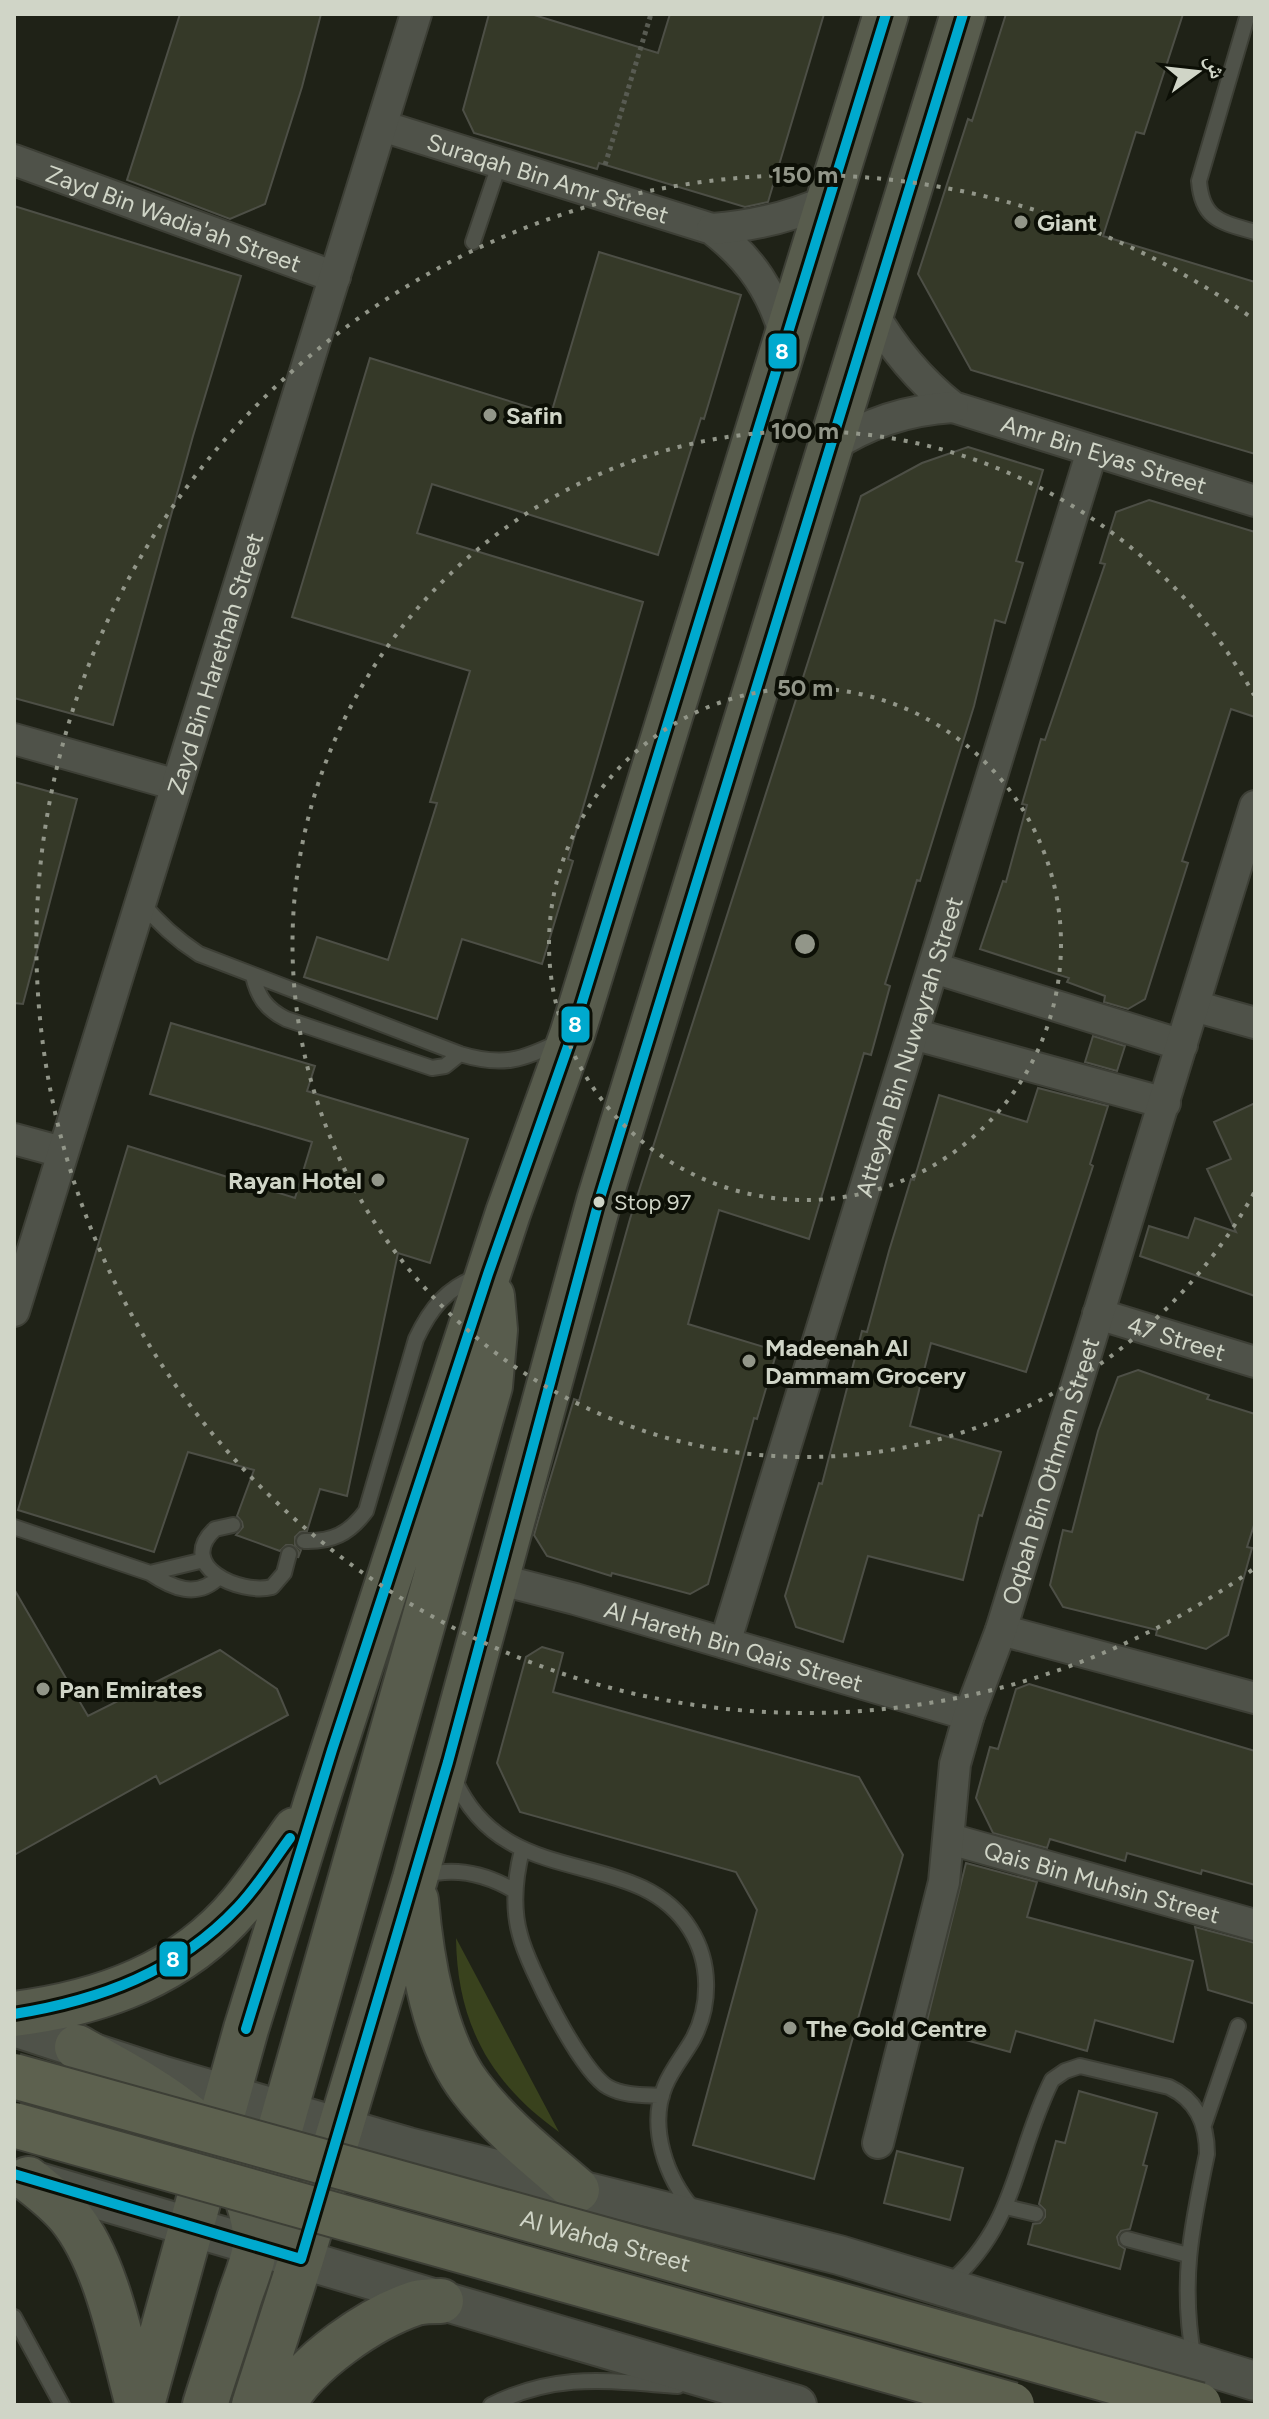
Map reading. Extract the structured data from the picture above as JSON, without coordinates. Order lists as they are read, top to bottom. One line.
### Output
{"streets":{"highway":["Al Wahda Street"],"street":["Suraqah Bin Amr Street","Zayd Bin Wadia'ah Street","Amr Bin Eyas Street","Zayd Bin Harethah Street","Atteyah Bin Nuwayrah Street","47 Street","Oqbah Bin Othman Street","Al Hareth Bin Qais Street","Qais Bin Muhsin Street"]},"crossings":[["Suraqah Bin Amr Street","Zayd Bin Harethah Street"],["Zayd Bin Wadia'ah Street","Zayd Bin Harethah Street"],["Amr Bin Eyas Street","Atteyah Bin Nuwayrah Street"],["Atteyah Bin Nuwayrah Street","Al Hareth Bin Qais Street"],["47 Street","Oqbah Bin Othman Street"],["Oqbah Bin Othman Street","Al Hareth Bin Qais Street"],["Oqbah Bin Othman Street","Qais Bin Muhsin Street"]],"places":["Giant","Safin","Rayan Hotel","Stop 97","Madeenah Al Dammam Grocery","Pan Emirates","The Gold Centre"],"lines":["transit line 8"],"north":"right","rings":["150 m","100 m","50 m"]}
